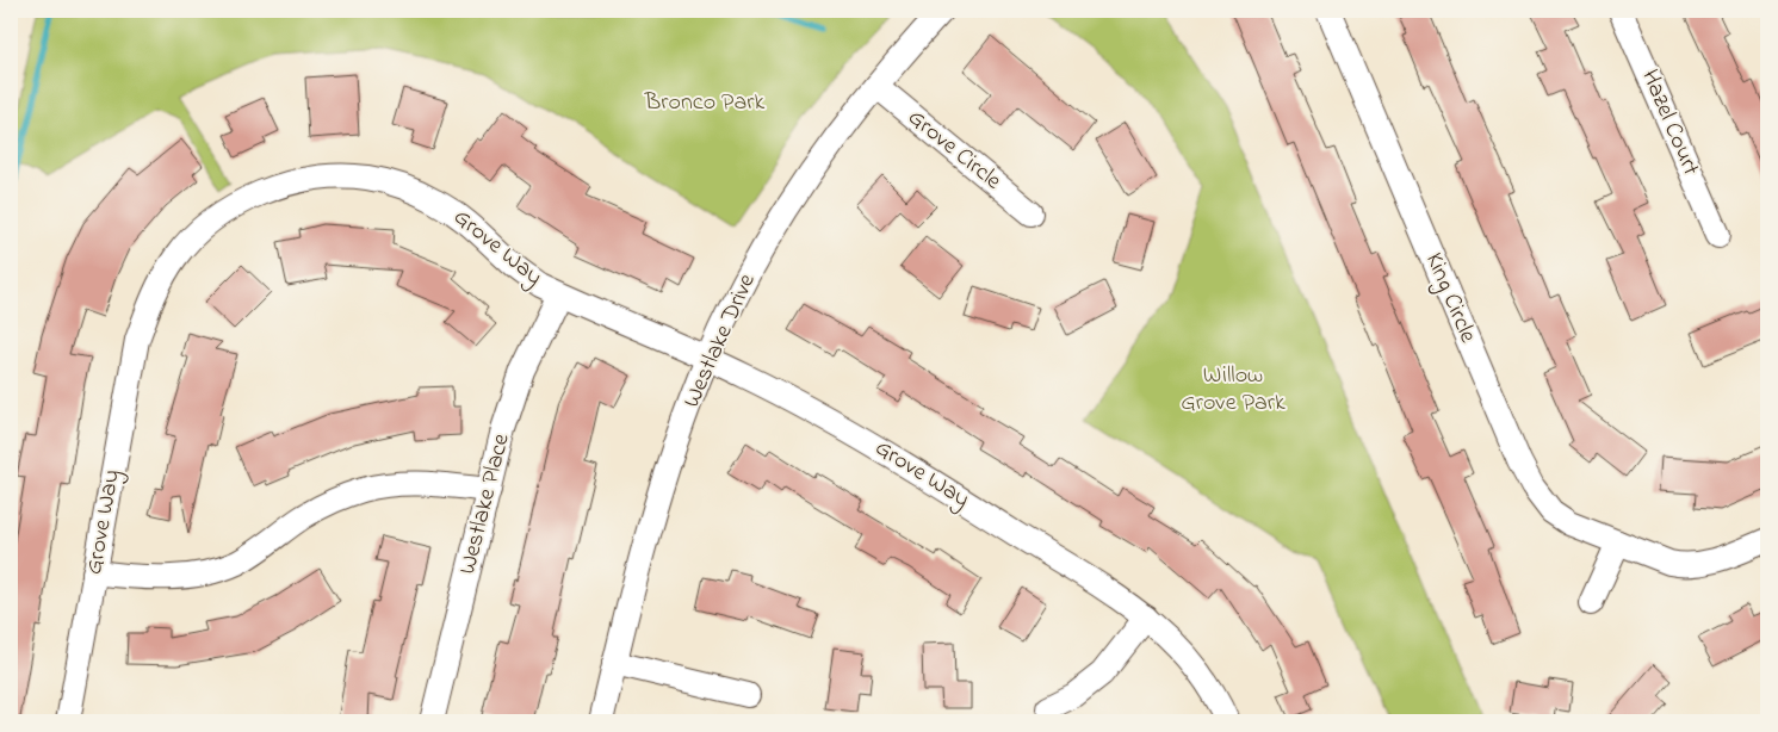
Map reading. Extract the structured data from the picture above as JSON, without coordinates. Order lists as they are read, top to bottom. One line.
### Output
{"streets":{"street":["Hazel Court","Grove Circle","Grove Way","King Circle","Westlake Drive","Westlake Place"]},"crossings":[["Grove Circle","Westlake Drive"],["Grove Way","Westlake Drive"],["Grove Way","Westlake Place"]],"parks":["Bronco Park","Willow Grove Park"]}
